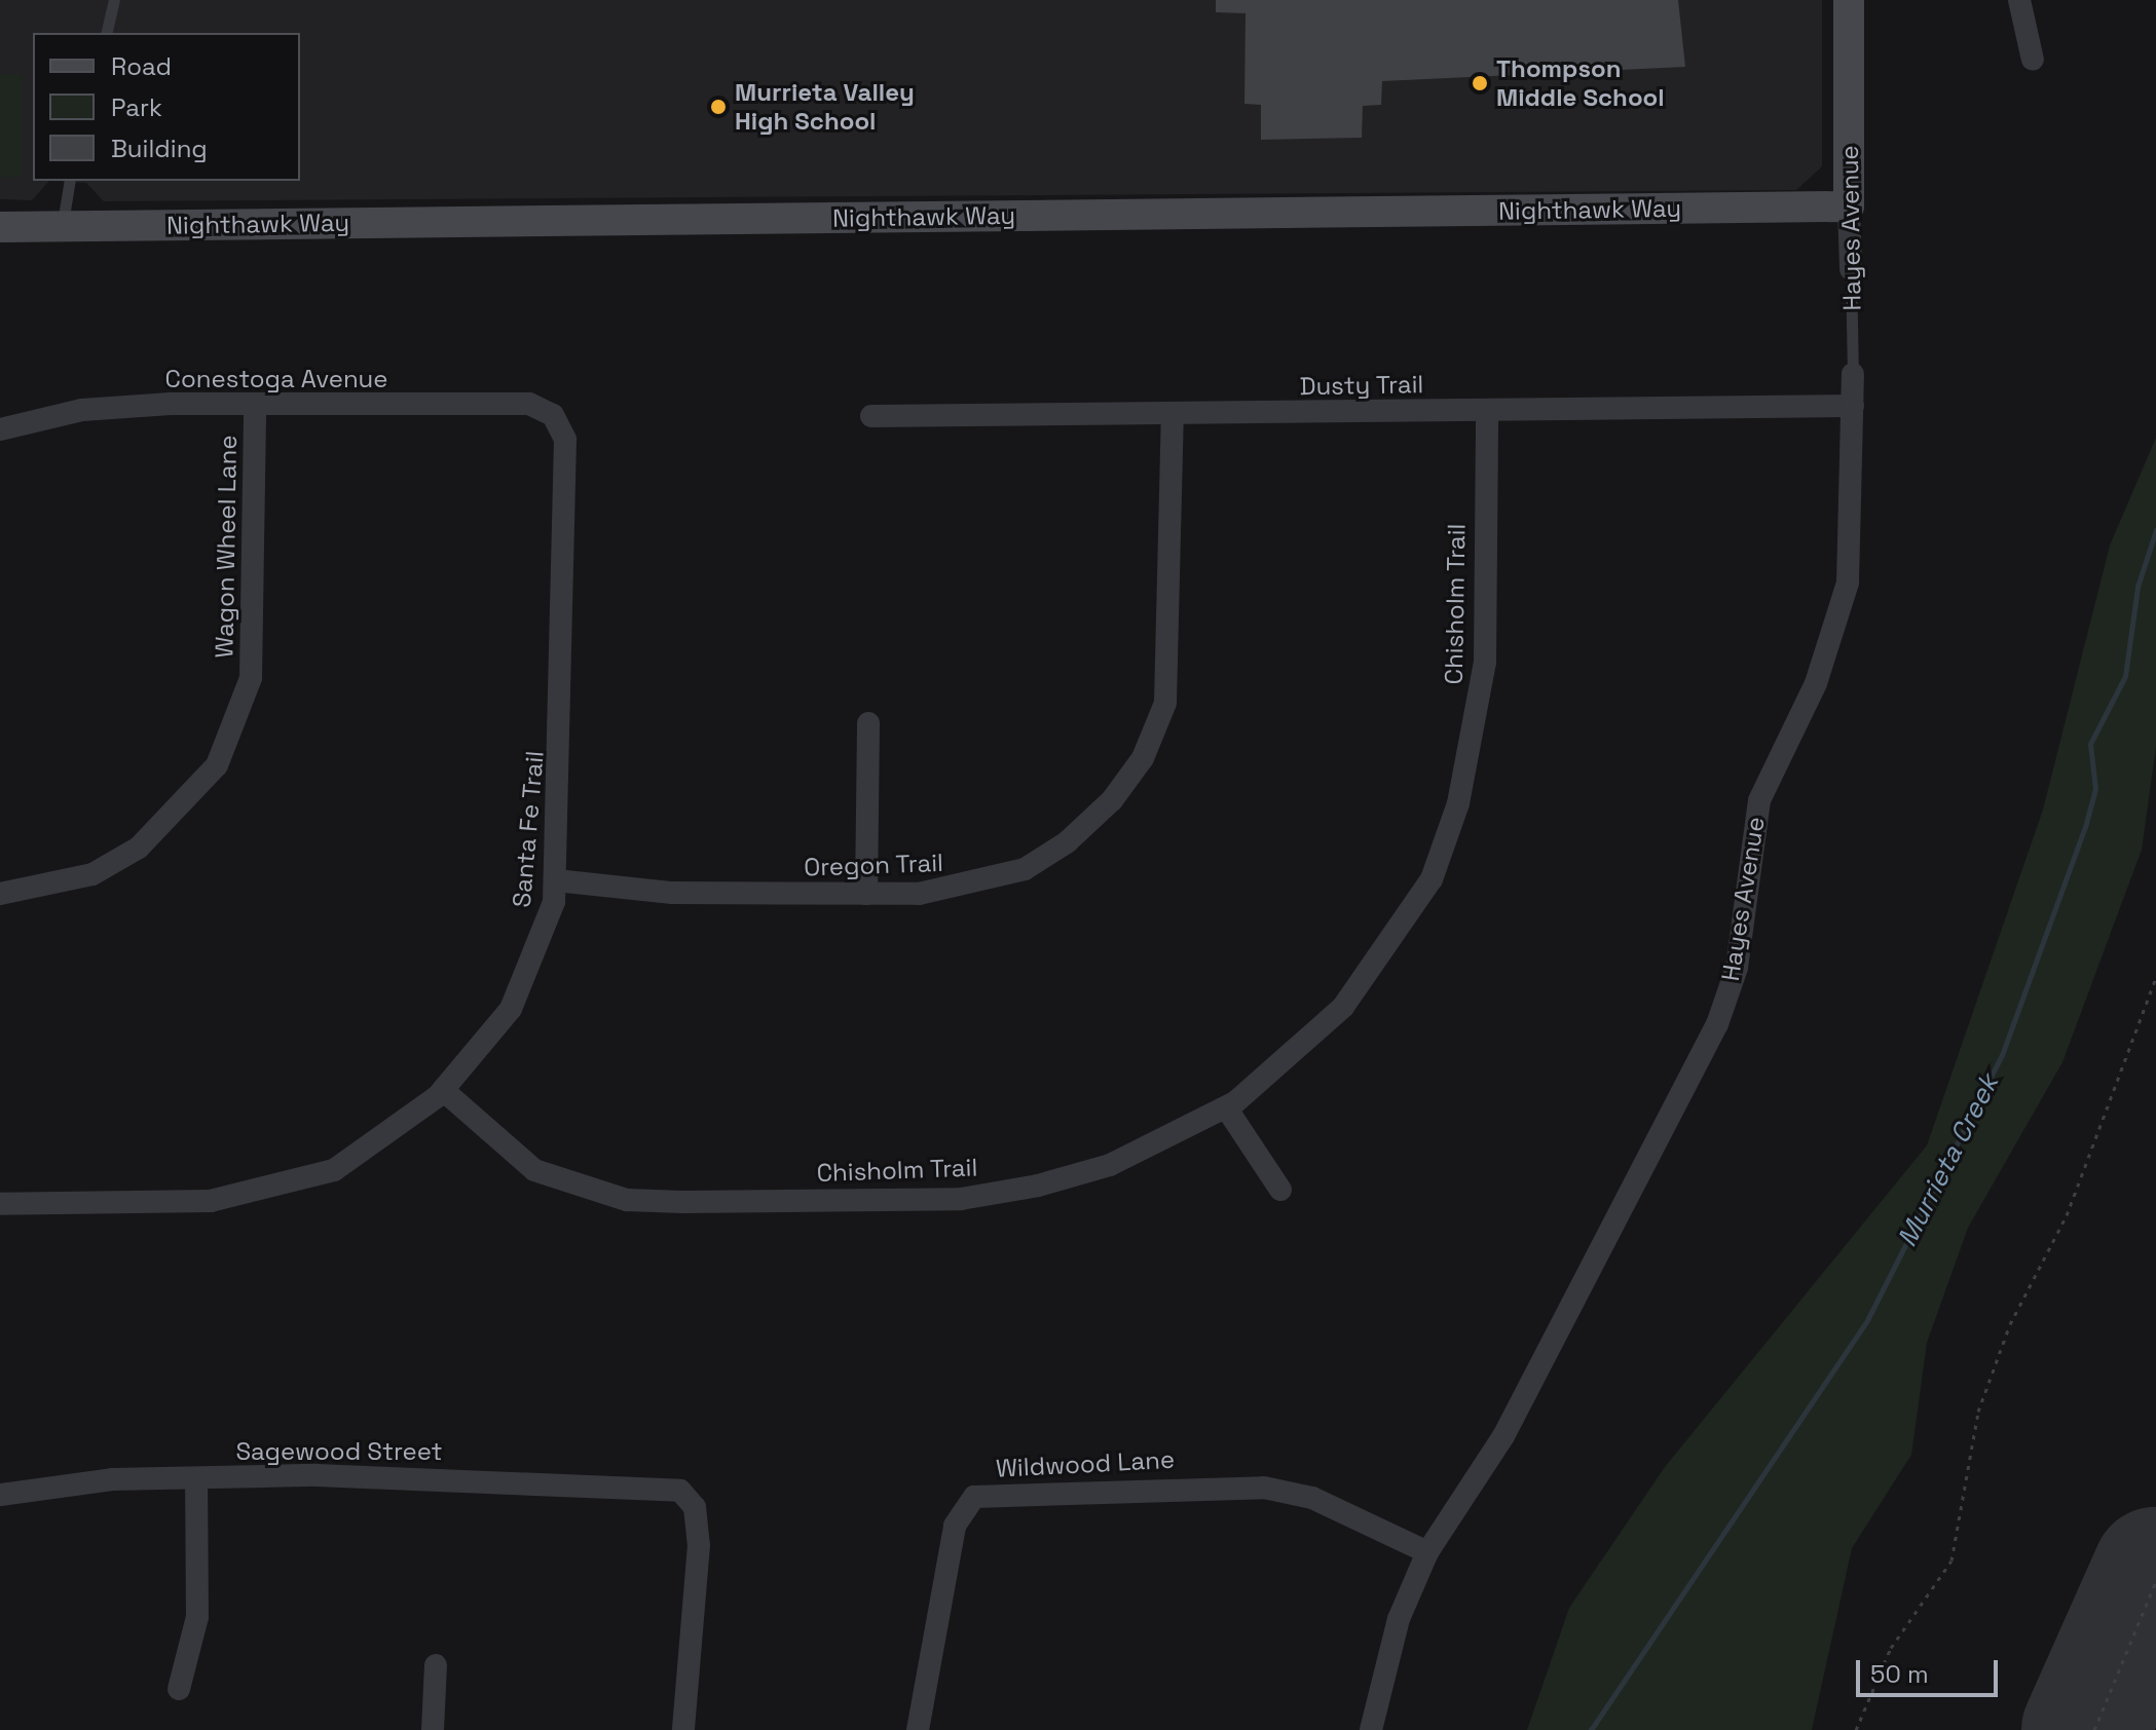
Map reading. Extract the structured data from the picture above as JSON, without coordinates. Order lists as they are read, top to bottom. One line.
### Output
{"streets":{"street":["Nighthawk Way","Hayes Avenue","Conestoga Avenue","Dusty Trail","Wagon Wheel Lane","Chisholm Trail","Santa Fe Trail","Oregon Trail","Sagewood Street","Wildwood Lane"]},"crossings":[["Nighthawk Way","Hayes Avenue"],["Hayes Avenue","Dusty Trail"],["Hayes Avenue","Wildwood Lane"],["Conestoga Avenue","Wagon Wheel Lane"],["Conestoga Avenue","Santa Fe Trail"],["Dusty Trail","Chisholm Trail"],["Dusty Trail","Oregon Trail"],["Chisholm Trail","Santa Fe Trail"],["Santa Fe Trail","Oregon Trail"]],"water":["Murrieta Creek"],"places":["Thompson Middle School","Murrieta Valley High School"],"legend":["Road","Park","Building"],"scale_bar":"50 m"}
